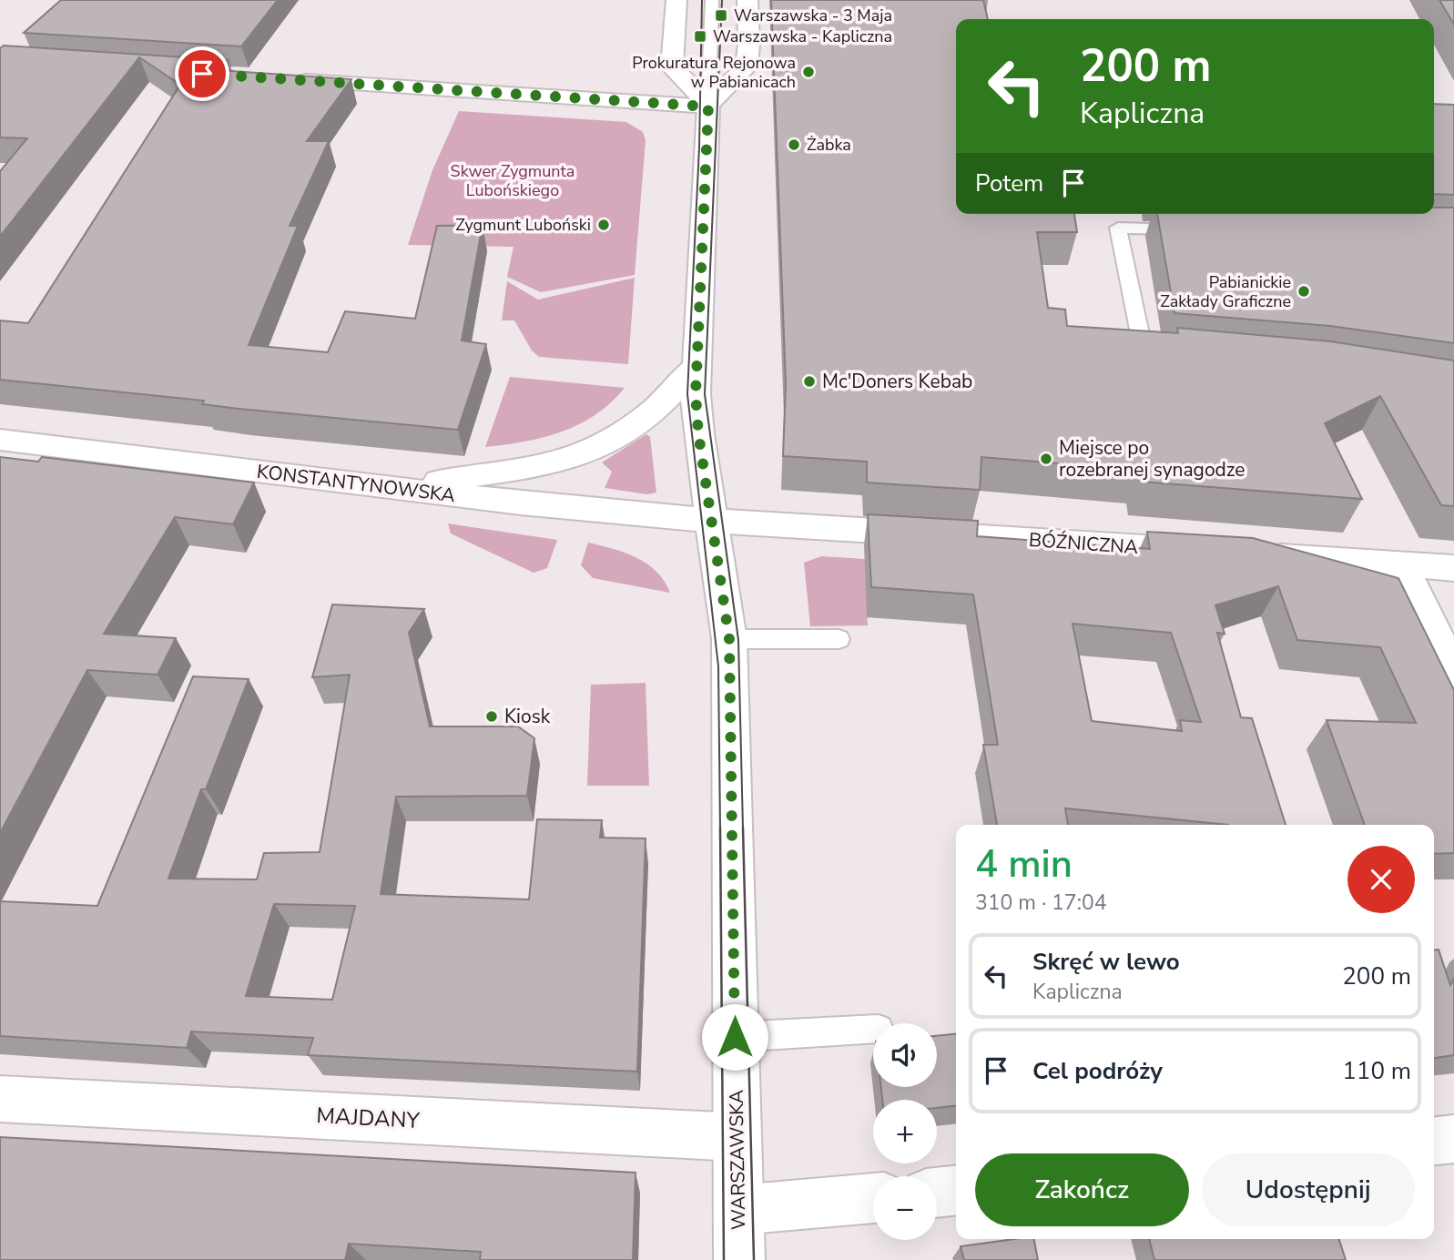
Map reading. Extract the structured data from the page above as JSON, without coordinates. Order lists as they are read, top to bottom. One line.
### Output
{"streets":{"street":["KONSTANTYNOWSKA","BÓŹNICZNA","MAJDANY","WARSZAWSKA"]},"crossings":[["KONSTANTYNOWSKA","BÓŹNICZNA"],["KONSTANTYNOWSKA","WARSZAWSKA"],["BÓŹNICZNA","WARSZAWSKA"],["MAJDANY","WARSZAWSKA"]],"parks":["Skwer Zygmunta Lubońskiego"],"places":{"transit":["Warszawska - 3 Maja","Warszawska - Kapliczna"],"other":["Prokuratura Rejonowa w Pabianicach","Żabka","Zygmunt Luboński","Pabianickie Zakłady Graficzne","Mc'Doners Kebab","Miejsce po rozebranej synagodze","Kiosk"]},"page":{"turn":["200 m","Kapliczna"],"then":"Potem","heading":["4 min","310 m · 17:04"],"list":[{"name":"Skręć w lewo","note":"Kapliczna","value":"200 m"},{"name":"Cel podróży","value":"110 m"}],"map_buttons":["+","−"],"buttons":["Zakończ","Udostępnij"]}}
